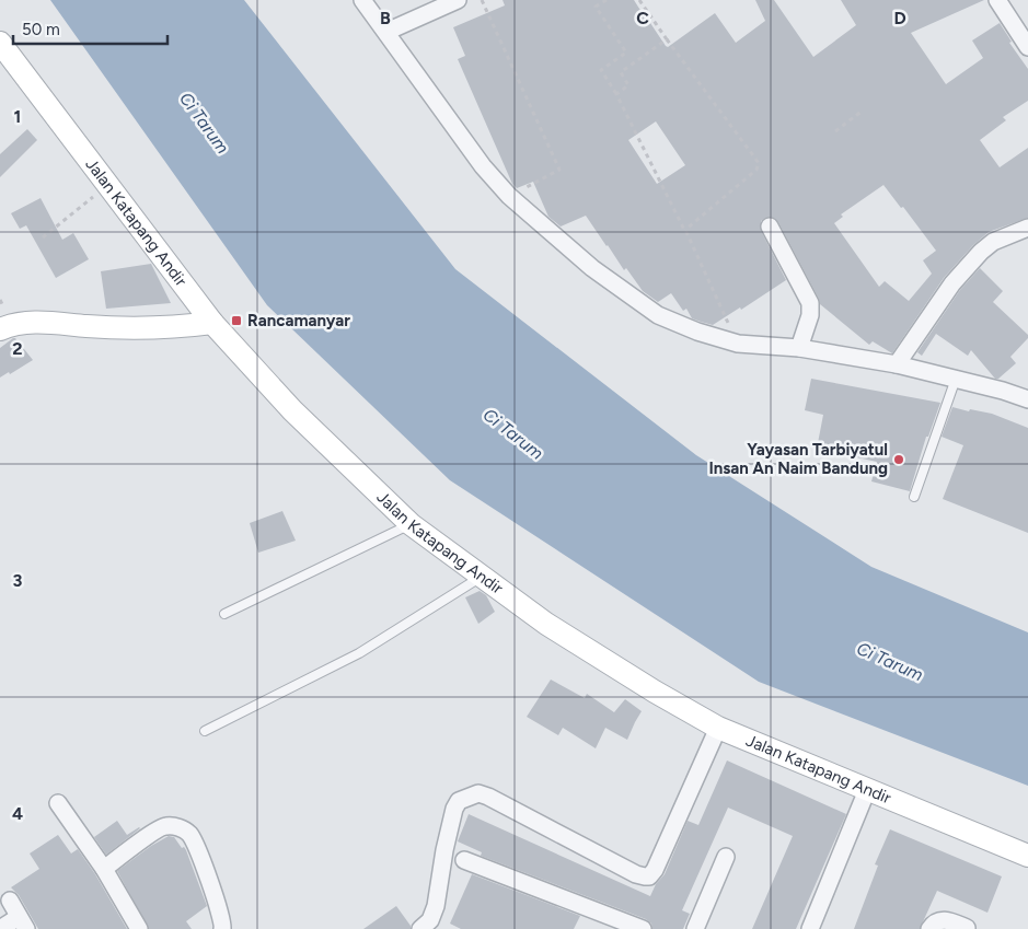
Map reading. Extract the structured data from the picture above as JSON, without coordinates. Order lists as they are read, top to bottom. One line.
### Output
{"streets":{"street":["Jalan Katapang Andir"]},"water":["Ci Tarum"],"places":{"transit":["Rancamanyar"],"other":["Yayasan Tarbiyatul Insan An Naim Bandung"]},"scale_bar":"50 m","grid":{"columns":["B","C","D"],"rows":["1","2","3","4"]}}
